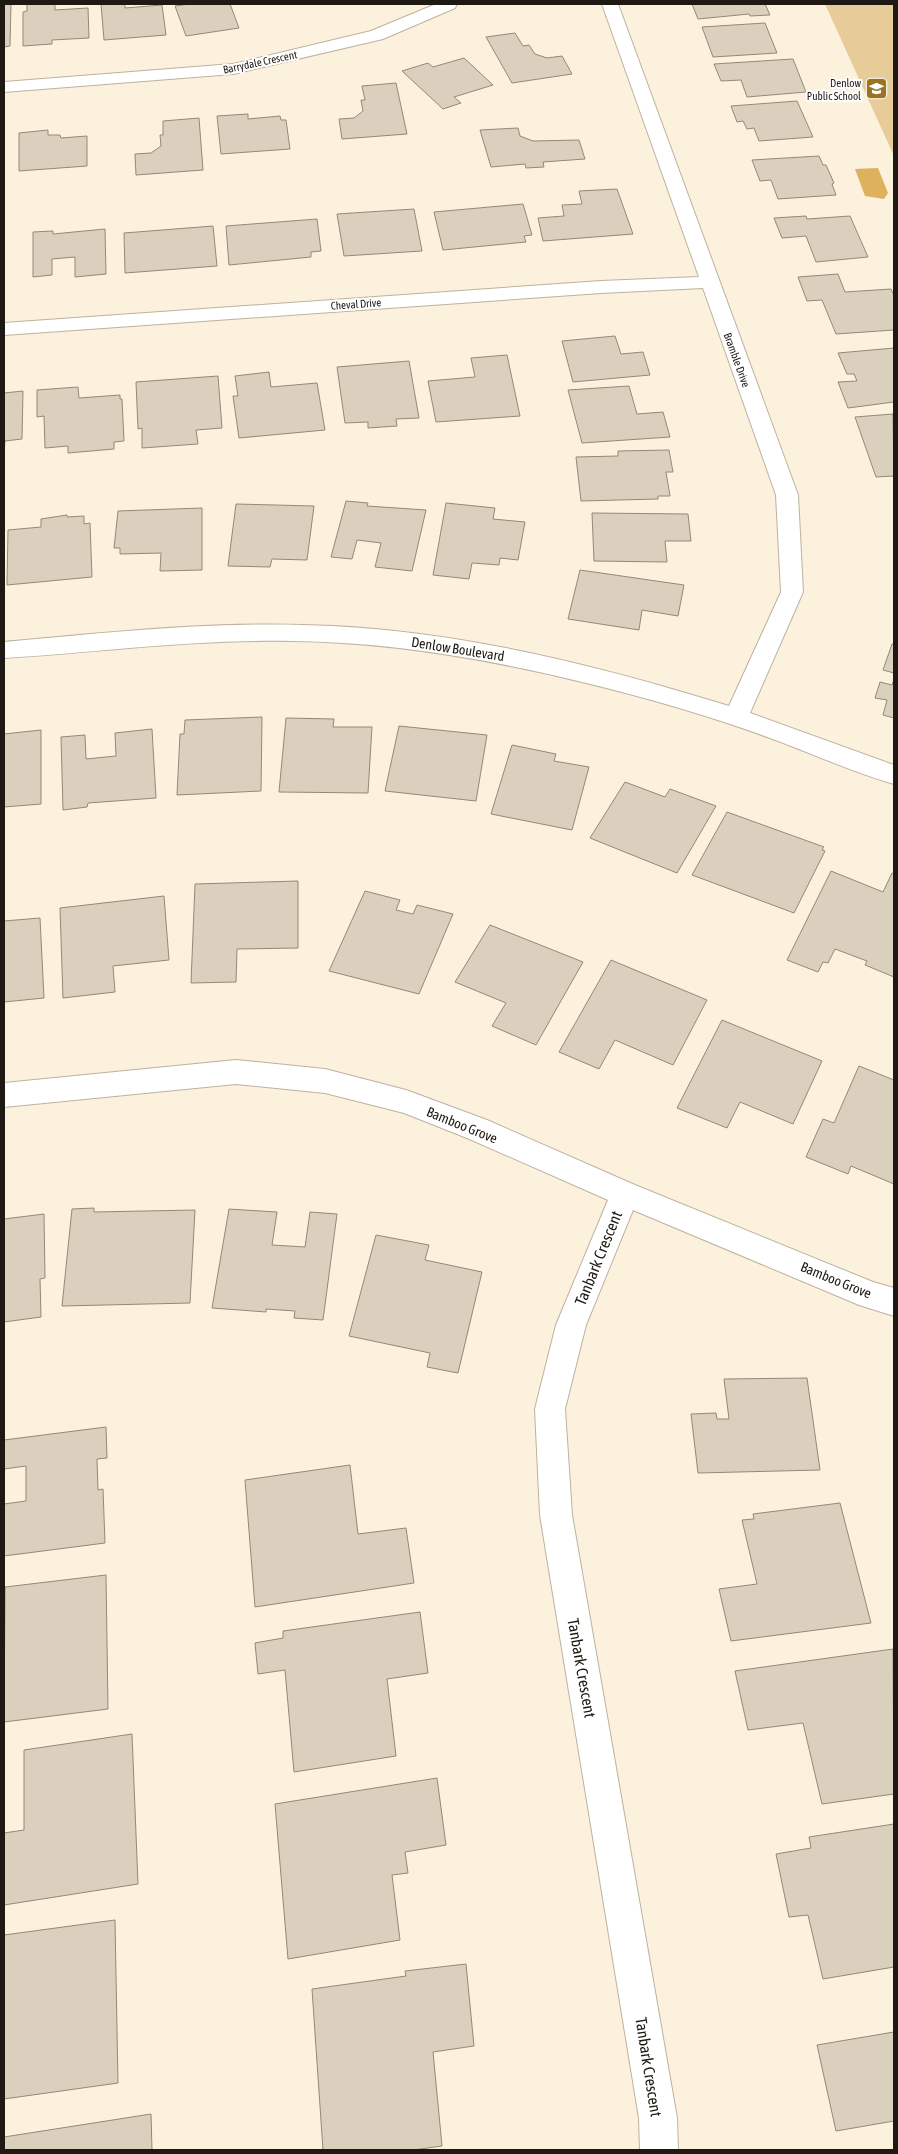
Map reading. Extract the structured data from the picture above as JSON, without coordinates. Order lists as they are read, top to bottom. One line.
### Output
{"streets":{"street":["Barrydale Crescent","Cheval Drive","Bramble Drive","Denlow Boulevard","Bamboo Grove","Tanbark Crescent"]},"crossings":[["Cheval Drive","Bramble Drive"],["Bramble Drive","Denlow Boulevard"],["Bamboo Grove","Tanbark Crescent"]],"places":{"school or university":["Denlow Public School"]}}
